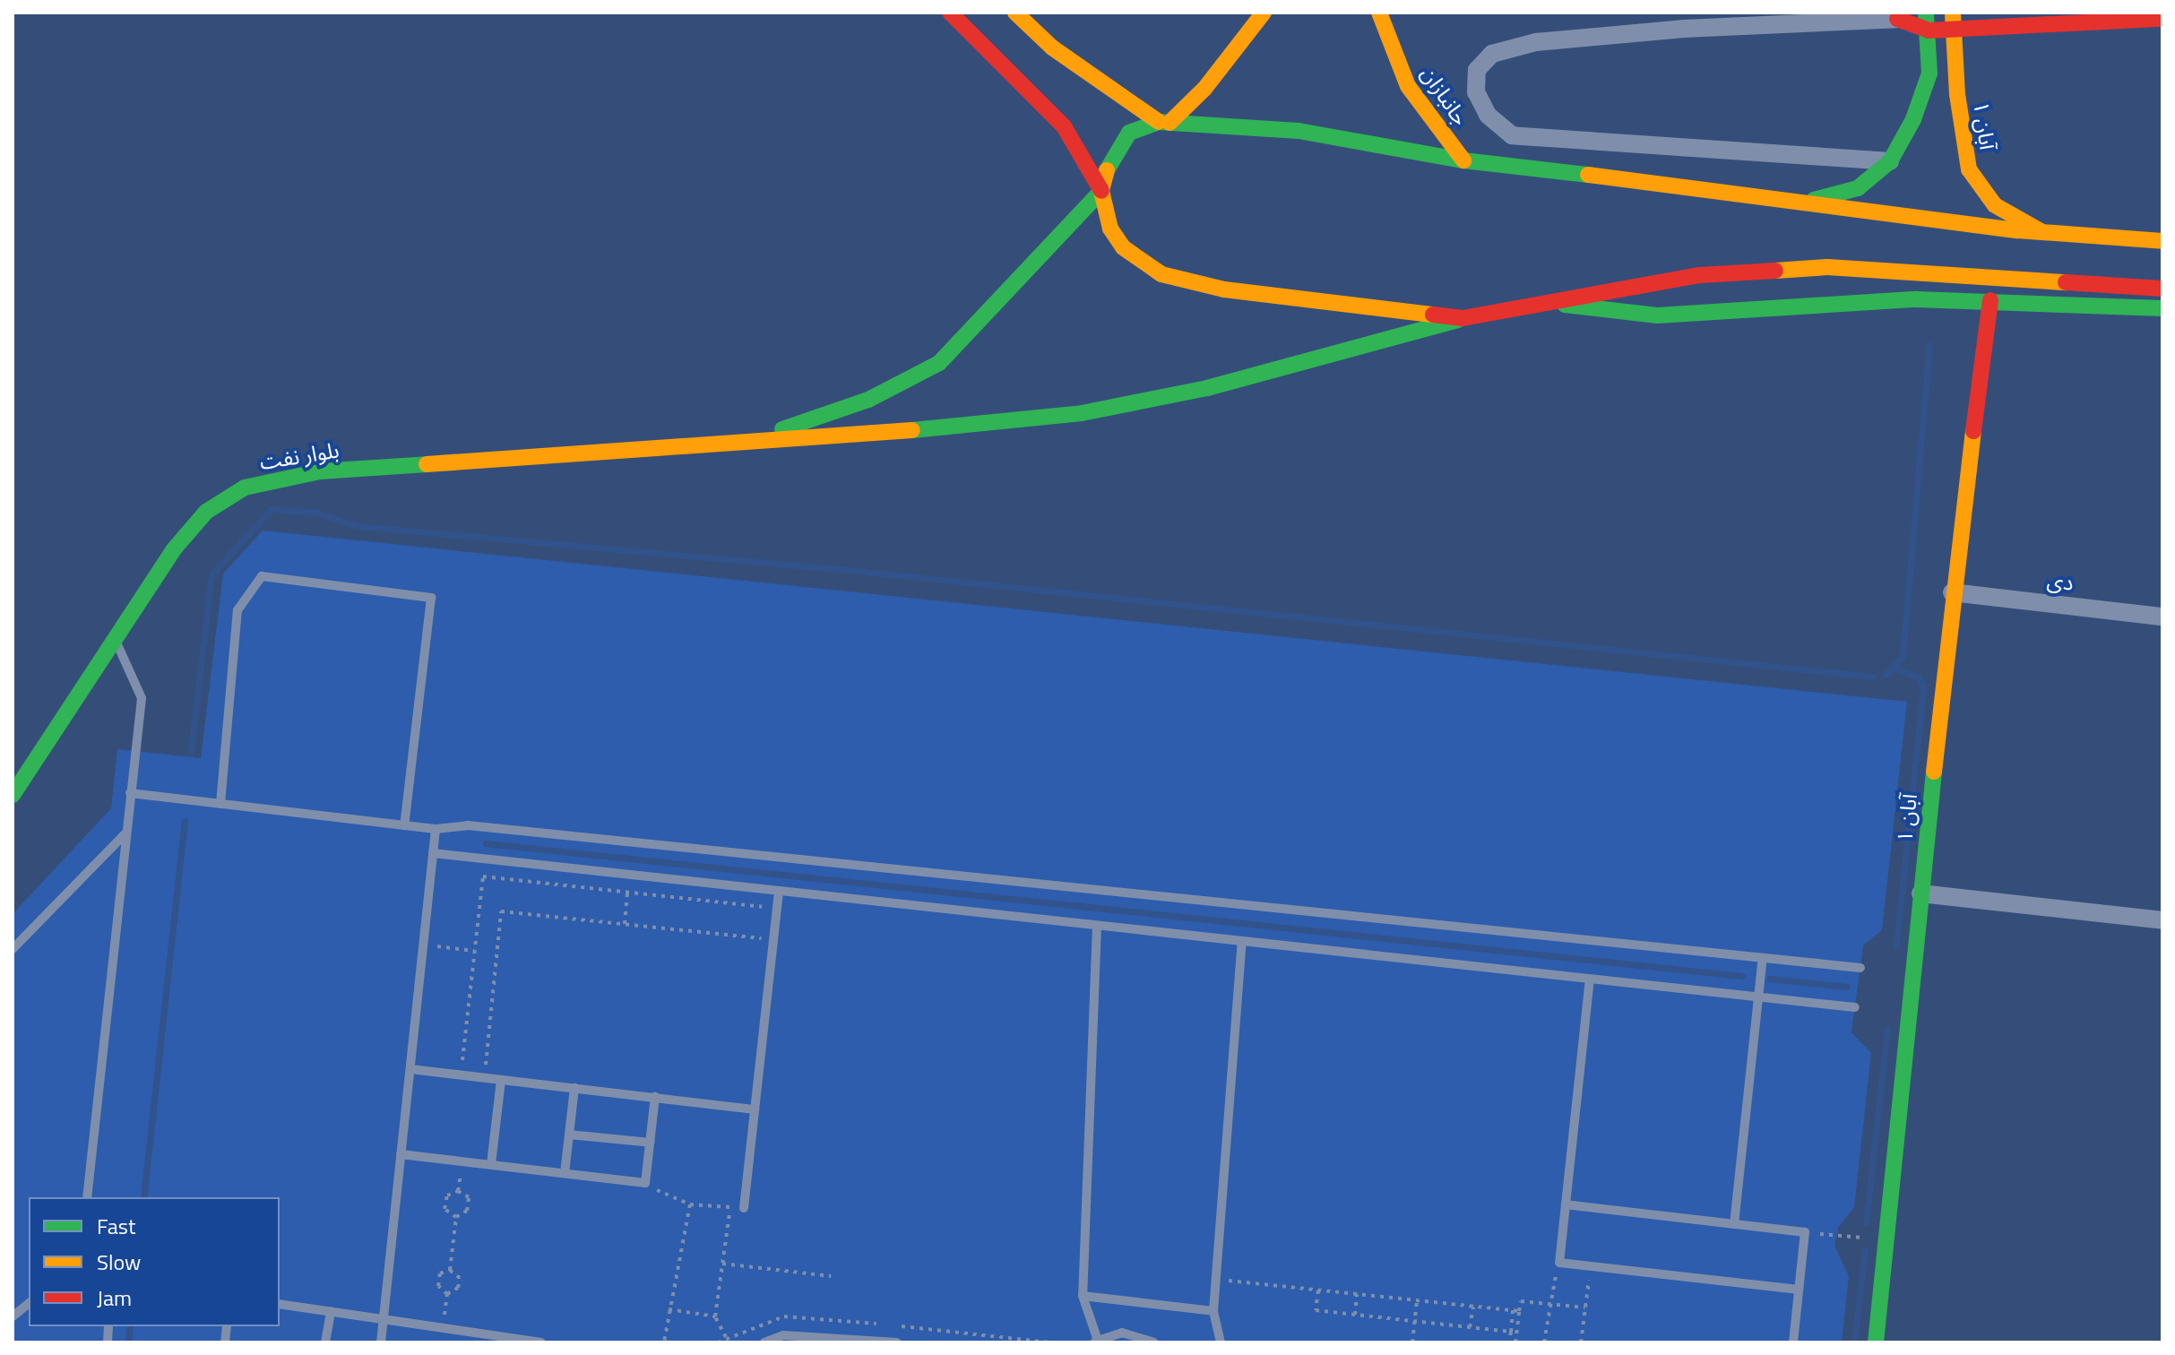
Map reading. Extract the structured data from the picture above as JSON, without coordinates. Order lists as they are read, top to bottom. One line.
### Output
{"streets":{"street":["جانبازان","آبان ۱","بلوار نفت","دی"]},"crossings":[["آبان ۱","دی"]],"legend":["Fast","Slow","Jam"]}
